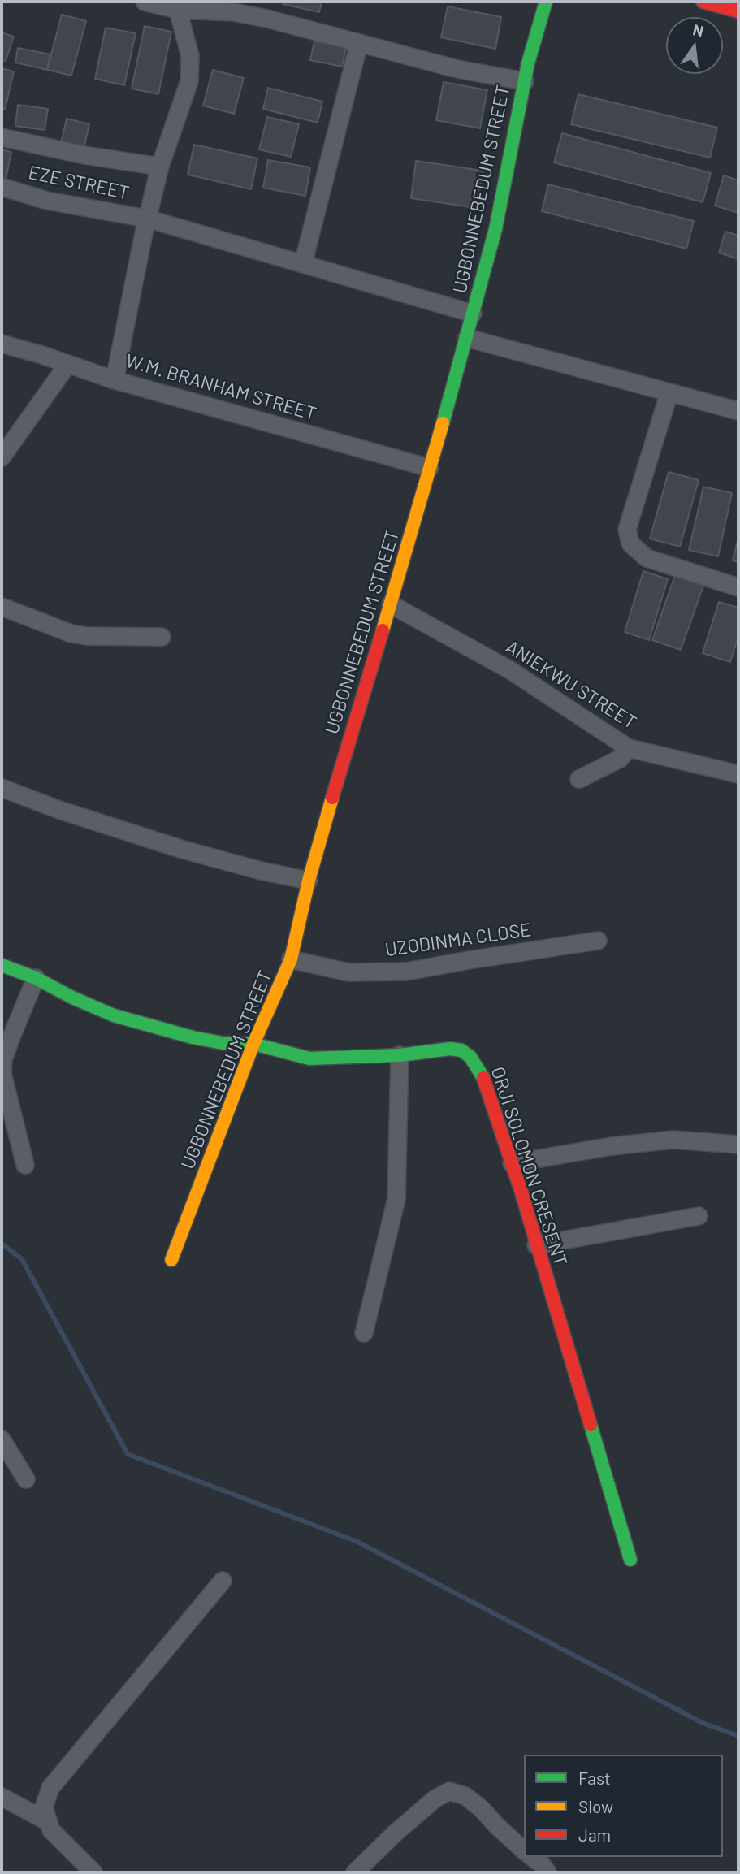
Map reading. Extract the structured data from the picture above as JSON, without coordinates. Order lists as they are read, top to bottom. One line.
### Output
{"streets":{"main road":["UGBONNEBEDUM STREET","ORJI SOLOMON CRESENT"],"street":["EZE STREET","W.M. BRANHAM STREET","ANIEKWU STREET","UZODINMA CLOSE"]},"crossings":[["EZE STREET","UGBONNEBEDUM STREET"],["UGBONNEBEDUM STREET","W.M. BRANHAM STREET"],["UGBONNEBEDUM STREET","ANIEKWU STREET"],["UGBONNEBEDUM STREET","UZODINMA CLOSE"],["UGBONNEBEDUM STREET","ORJI SOLOMON CRESENT"]],"legend":["Fast","Slow","Jam"],"north":"top"}
